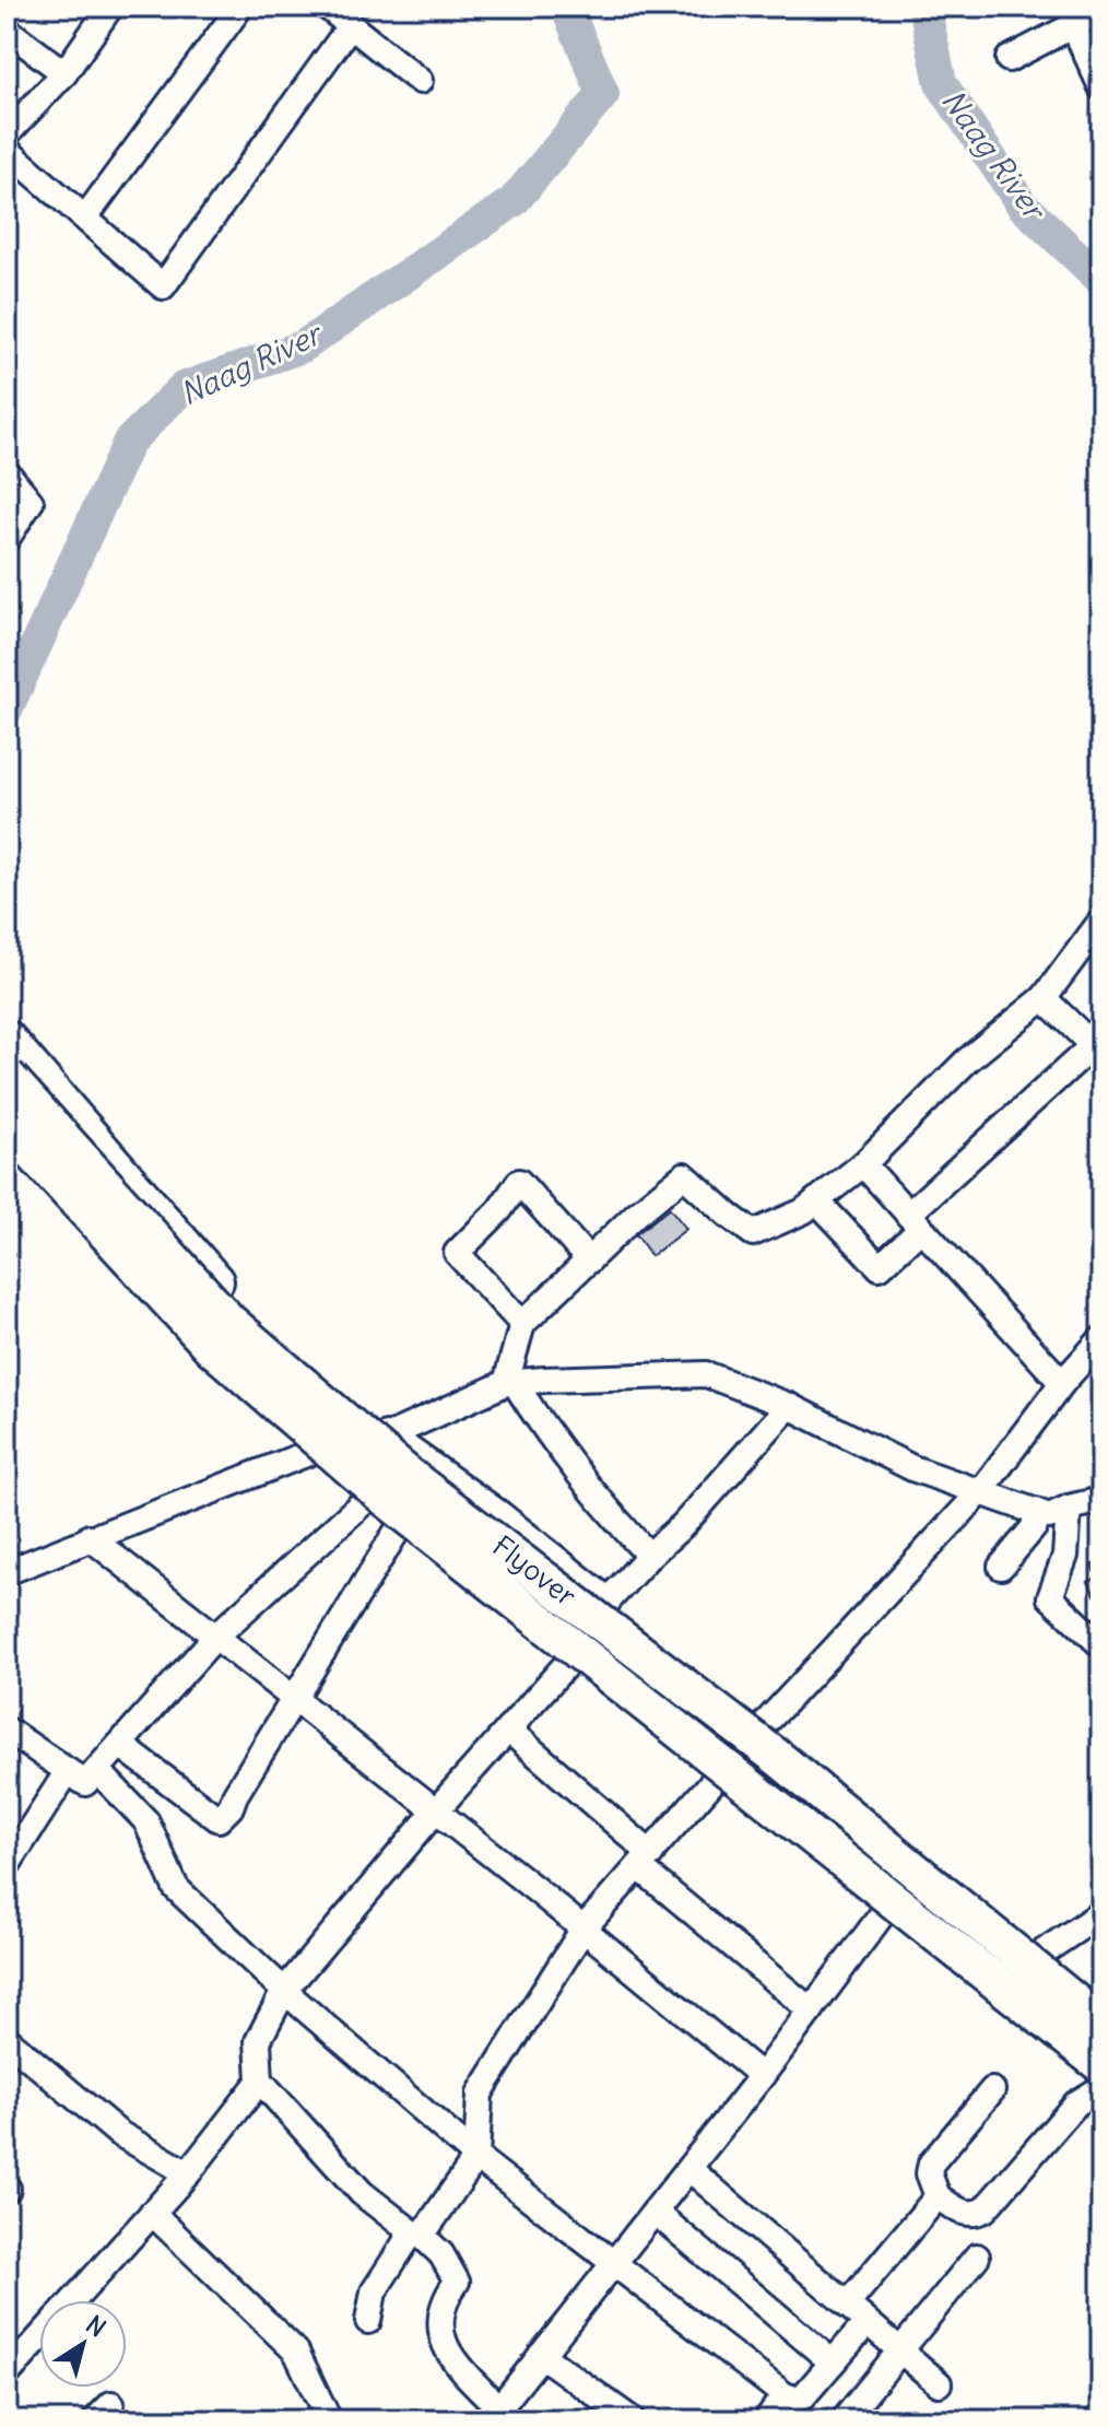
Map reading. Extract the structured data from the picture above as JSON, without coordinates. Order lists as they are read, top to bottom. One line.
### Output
{"streets":{"highway":["Flyover"]},"water":["Naag River"],"north":"top right"}
